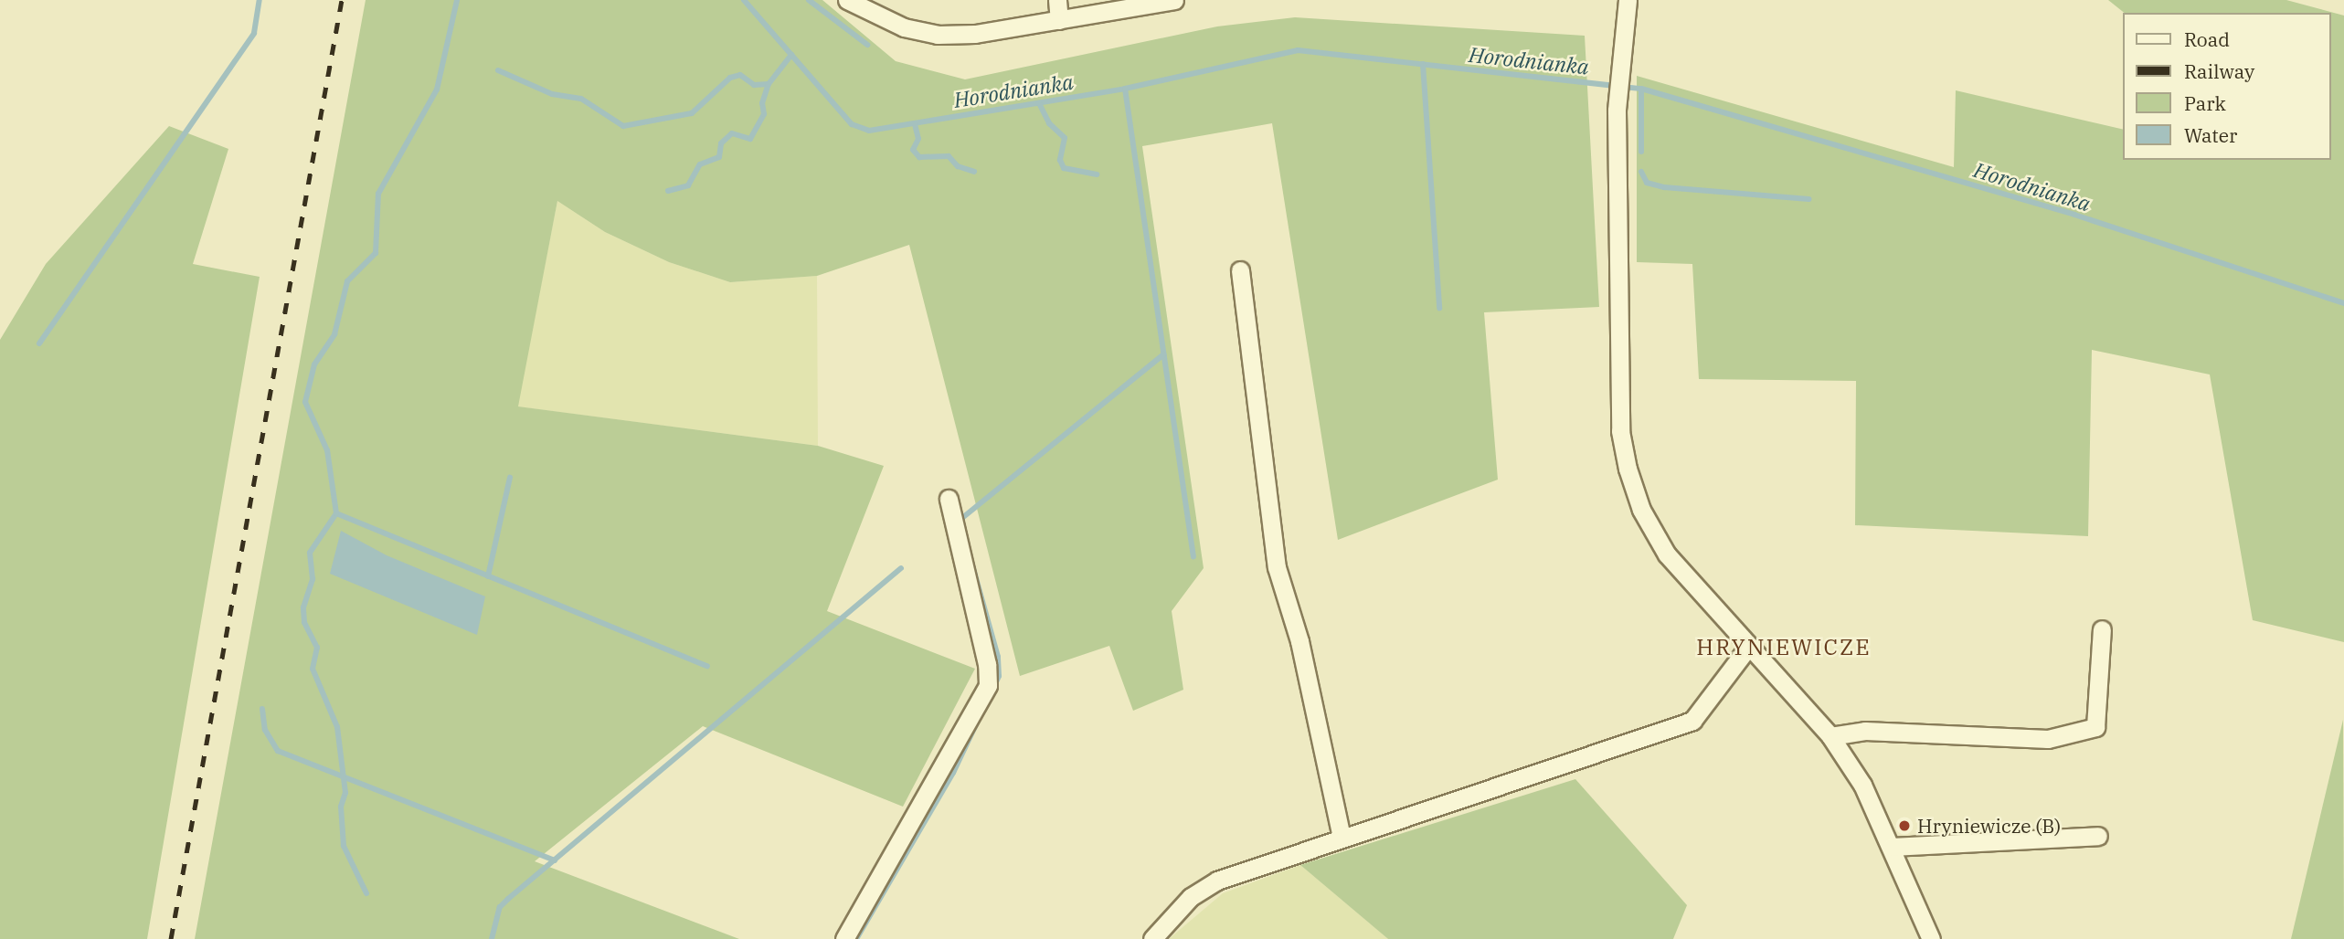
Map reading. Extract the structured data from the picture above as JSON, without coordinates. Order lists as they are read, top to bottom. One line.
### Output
{"districts":["HRYNIEWICZE"],"water":["Horodnianka"],"places":["Hryniewicze (B)"],"legend":["Road","Railway","Park","Water"]}
